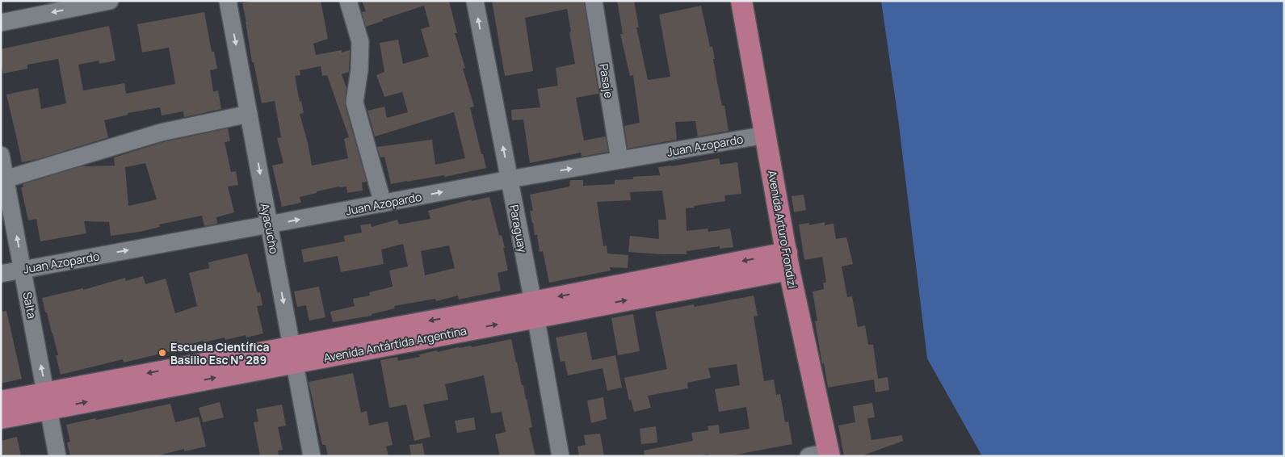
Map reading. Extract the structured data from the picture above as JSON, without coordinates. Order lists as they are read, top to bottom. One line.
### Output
{"streets":{"main road":["Avenida Arturo Frondizi","Avenida Antártida Argentina"],"street":["Pasaje","Juan Azopardo","Ayacucho","Paraguay","Salta"]},"crossings":[["Pasaje","Juan Azopardo"],["Juan Azopardo","Ayacucho"],["Juan Azopardo","Paraguay"],["Juan Azopardo","Avenida Arturo Frondizi"],["Juan Azopardo","Salta"],["Ayacucho","Avenida Antártida Argentina"],["Paraguay","Avenida Antártida Argentina"],["Avenida Arturo Frondizi","Avenida Antártida Argentina"],["Salta","Avenida Antártida Argentina"]],"one_way":["Salta"],"places":["Escuela Científica Basilio Esc N° 289"]}
